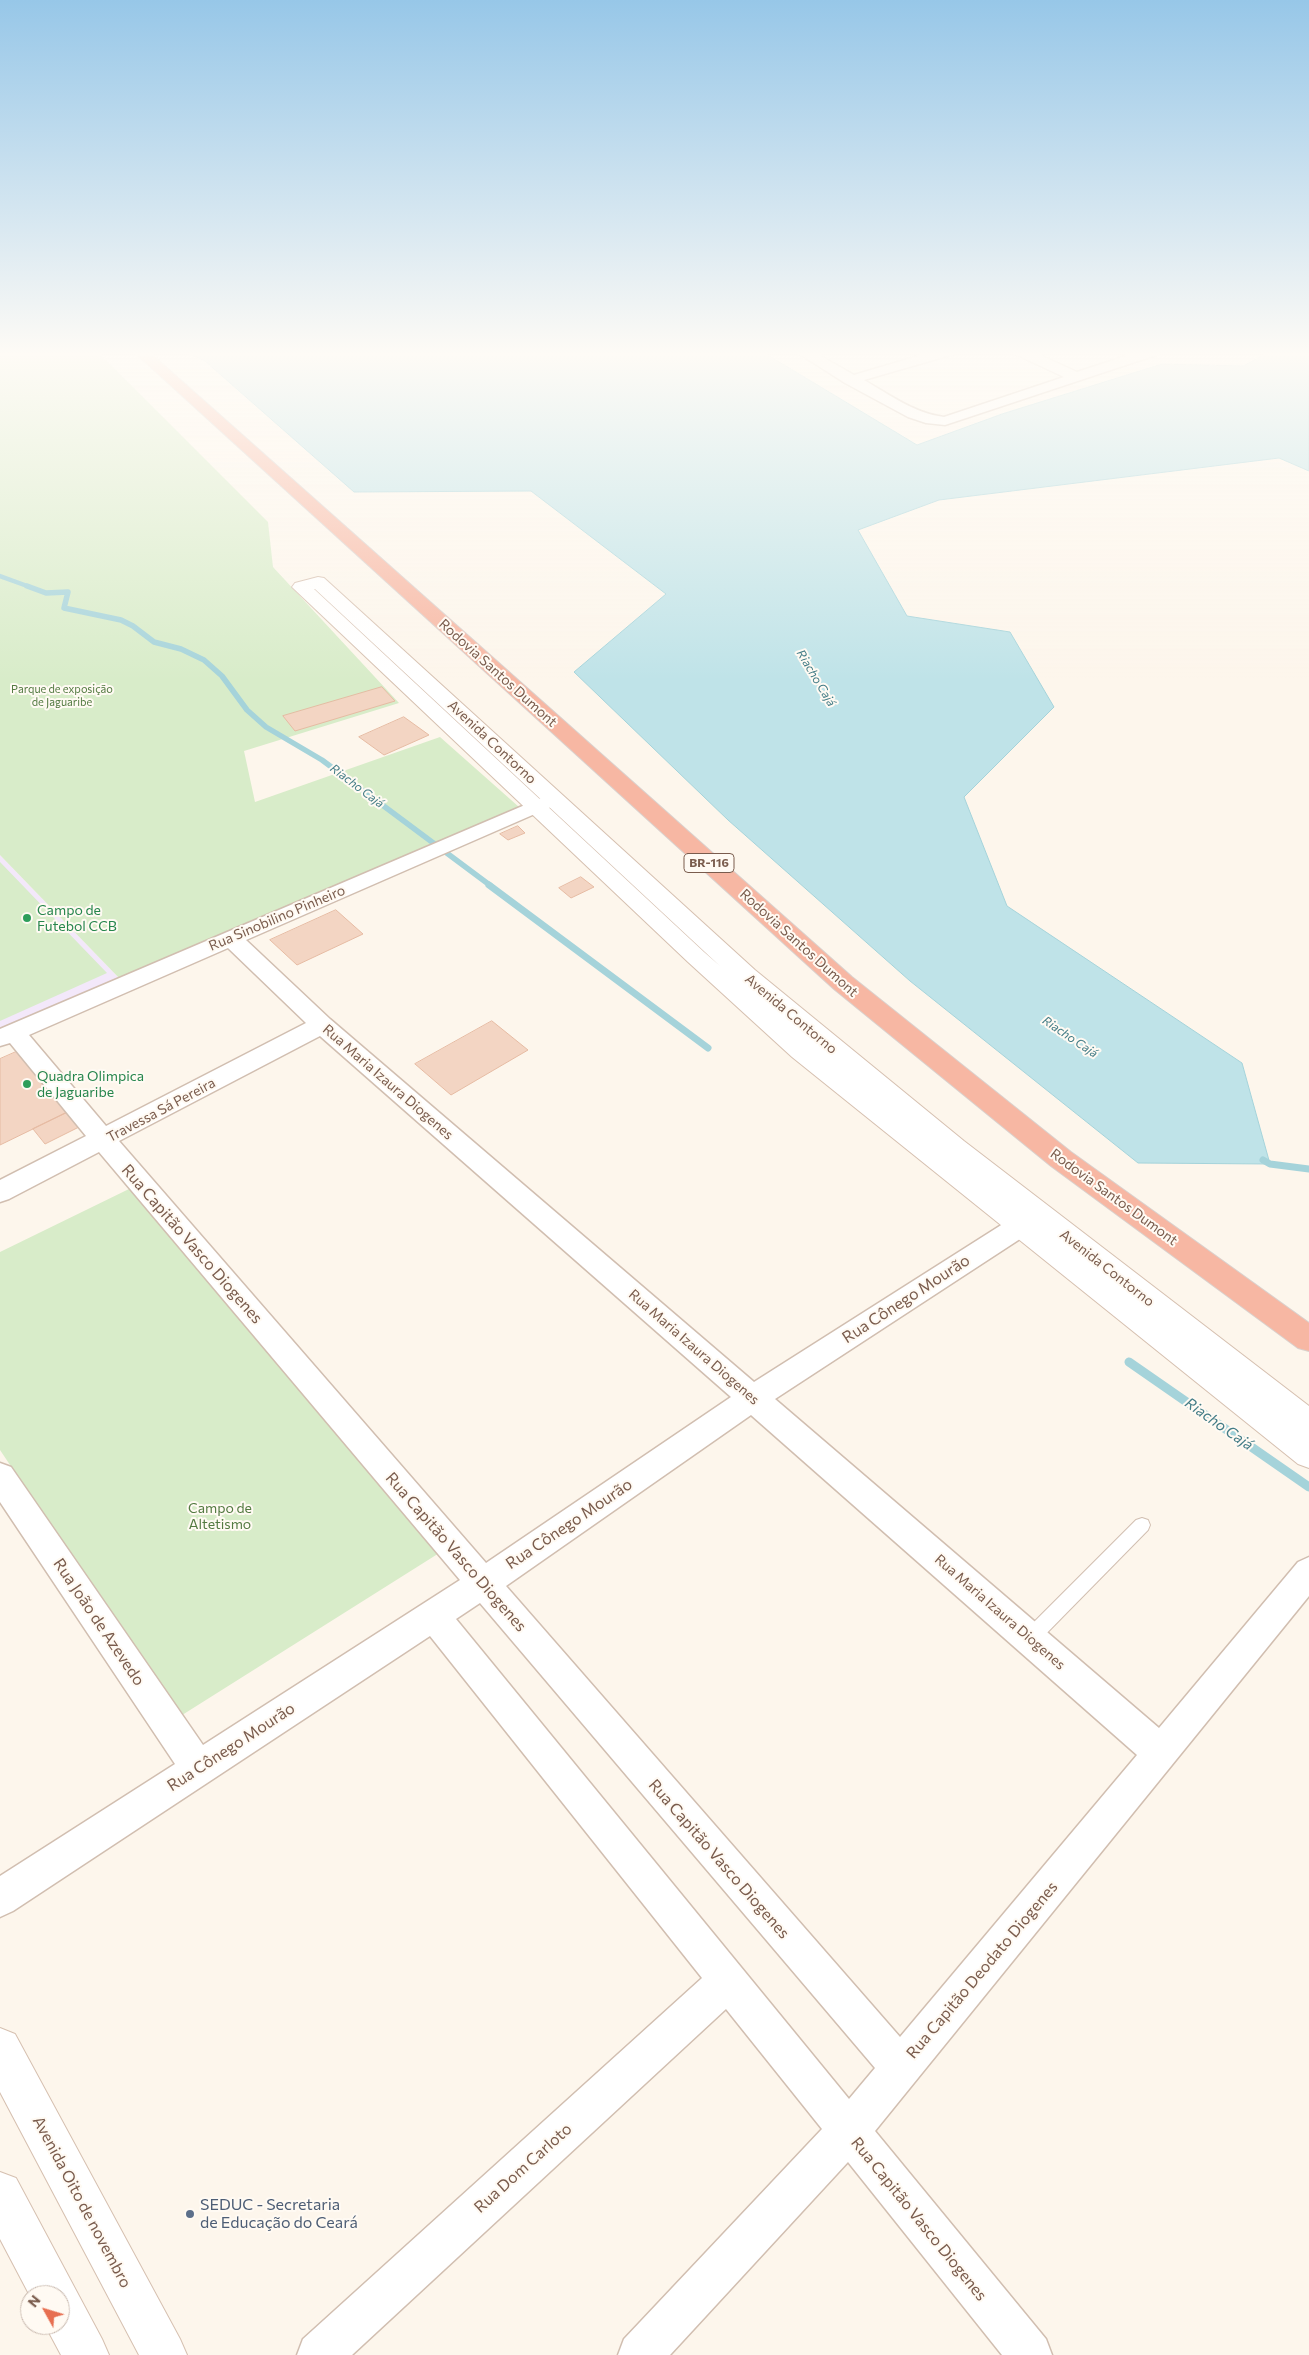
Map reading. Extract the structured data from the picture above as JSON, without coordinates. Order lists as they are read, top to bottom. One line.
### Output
{"streets":{"highway":["Rodovia Santos Dumont","BR-116"],"street":["Avenida Contorno","Rua Sinobilino Pinheiro","Rua Maria Izaura Diogenes","Travessa Sá Pereira","Rua Capitão Vasco Diogenes","Rua Cônego Mourão","Rua João de Azevedo","Rua Capitão Deodato Diogenes","Rua Dom Carloto","Avenida Oito de novembro"]},"crossings":[["Avenida Contorno","Rua Cônego Mourão"],["Rua Sinobilino Pinheiro","Rua Maria Izaura Diogenes"],["Rua Sinobilino Pinheiro","Rua Capitão Vasco Diogenes"],["Rua Maria Izaura Diogenes","Travessa Sá Pereira"],["Rua Maria Izaura Diogenes","Rua Cônego Mourão"],["Rua Maria Izaura Diogenes","Rua Capitão Deodato Diogenes"],["Travessa Sá Pereira","Rua Capitão Vasco Diogenes"],["Rua Capitão Vasco Diogenes","Rua Cônego Mourão"],["Rua Capitão Vasco Diogenes","Rua Capitão Deodato Diogenes"],["Rua Capitão Vasco Diogenes","Rua Dom Carloto"],["Rua Cônego Mourão","Rua João de Azevedo"]],"water":["Riacho Cajá"],"parks":["Parque de exposição de Jaguaribe","Campo de Altetismo"],"places":["Campo de Futebol CCB","Quadra Olimpica de Jaguaribe","SEDUC - Secretaria de Educação do Ceará"],"north":"top left"}
